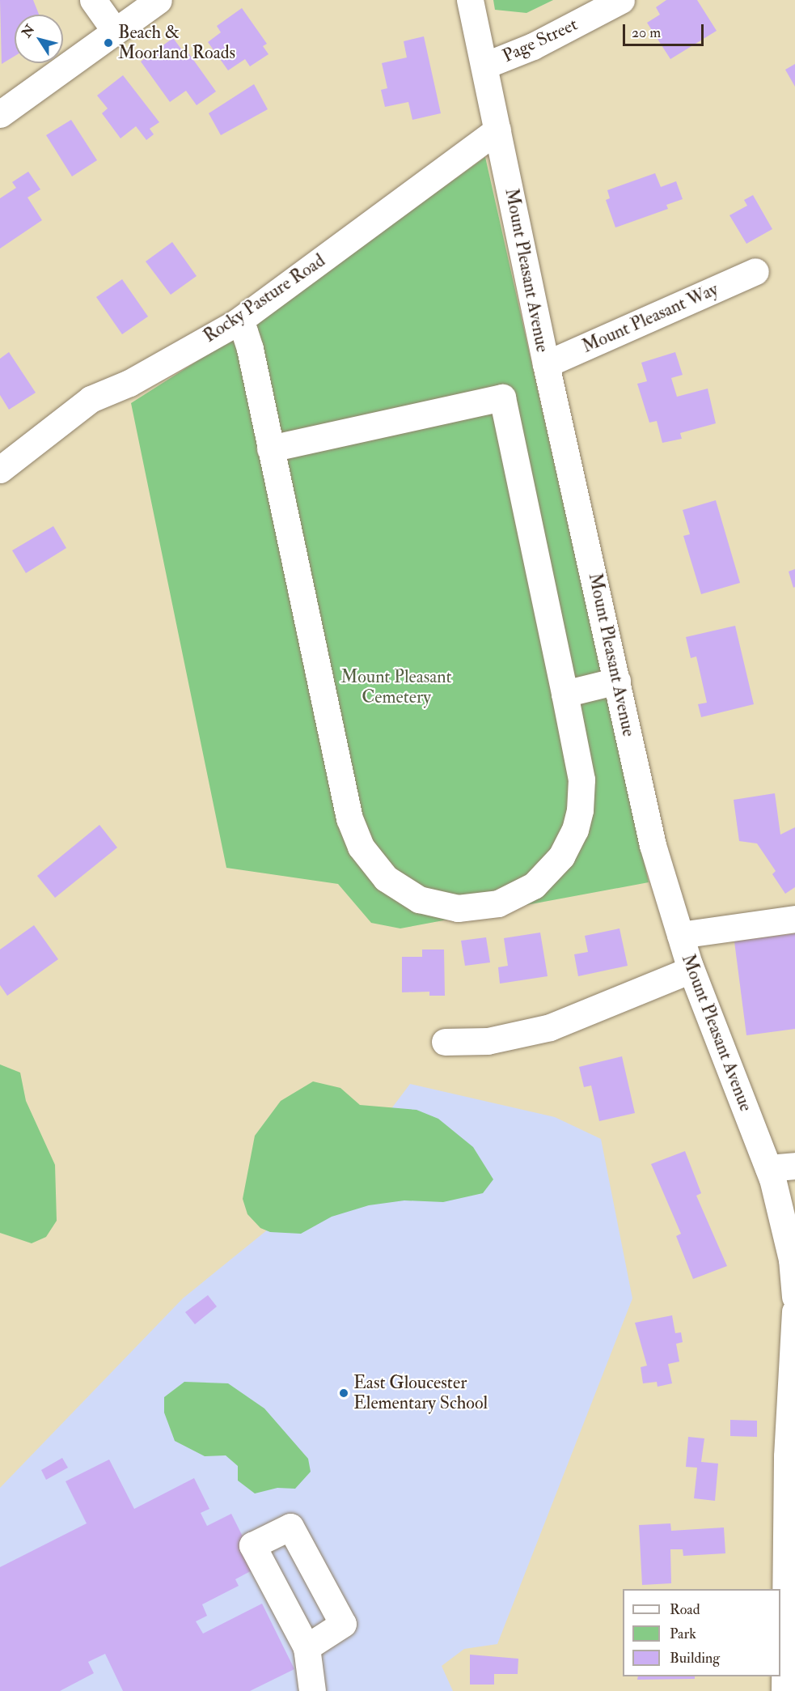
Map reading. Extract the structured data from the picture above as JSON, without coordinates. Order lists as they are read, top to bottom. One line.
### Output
{"streets":{"street":["Page Street","Mount Pleasant Avenue","Rocky Pasture Road","Mount Pleasant Way"]},"crossings":[["Page Street","Mount Pleasant Avenue"],["Mount Pleasant Avenue","Rocky Pasture Road"],["Mount Pleasant Avenue","Mount Pleasant Way"]],"parks":["Mount Pleasant Cemetery"],"places":["Beach & Moorland Roads","East Gloucester Elementary School"],"legend":["Road","Park","Building"],"scale_bar":"20 m","north":"top left"}
